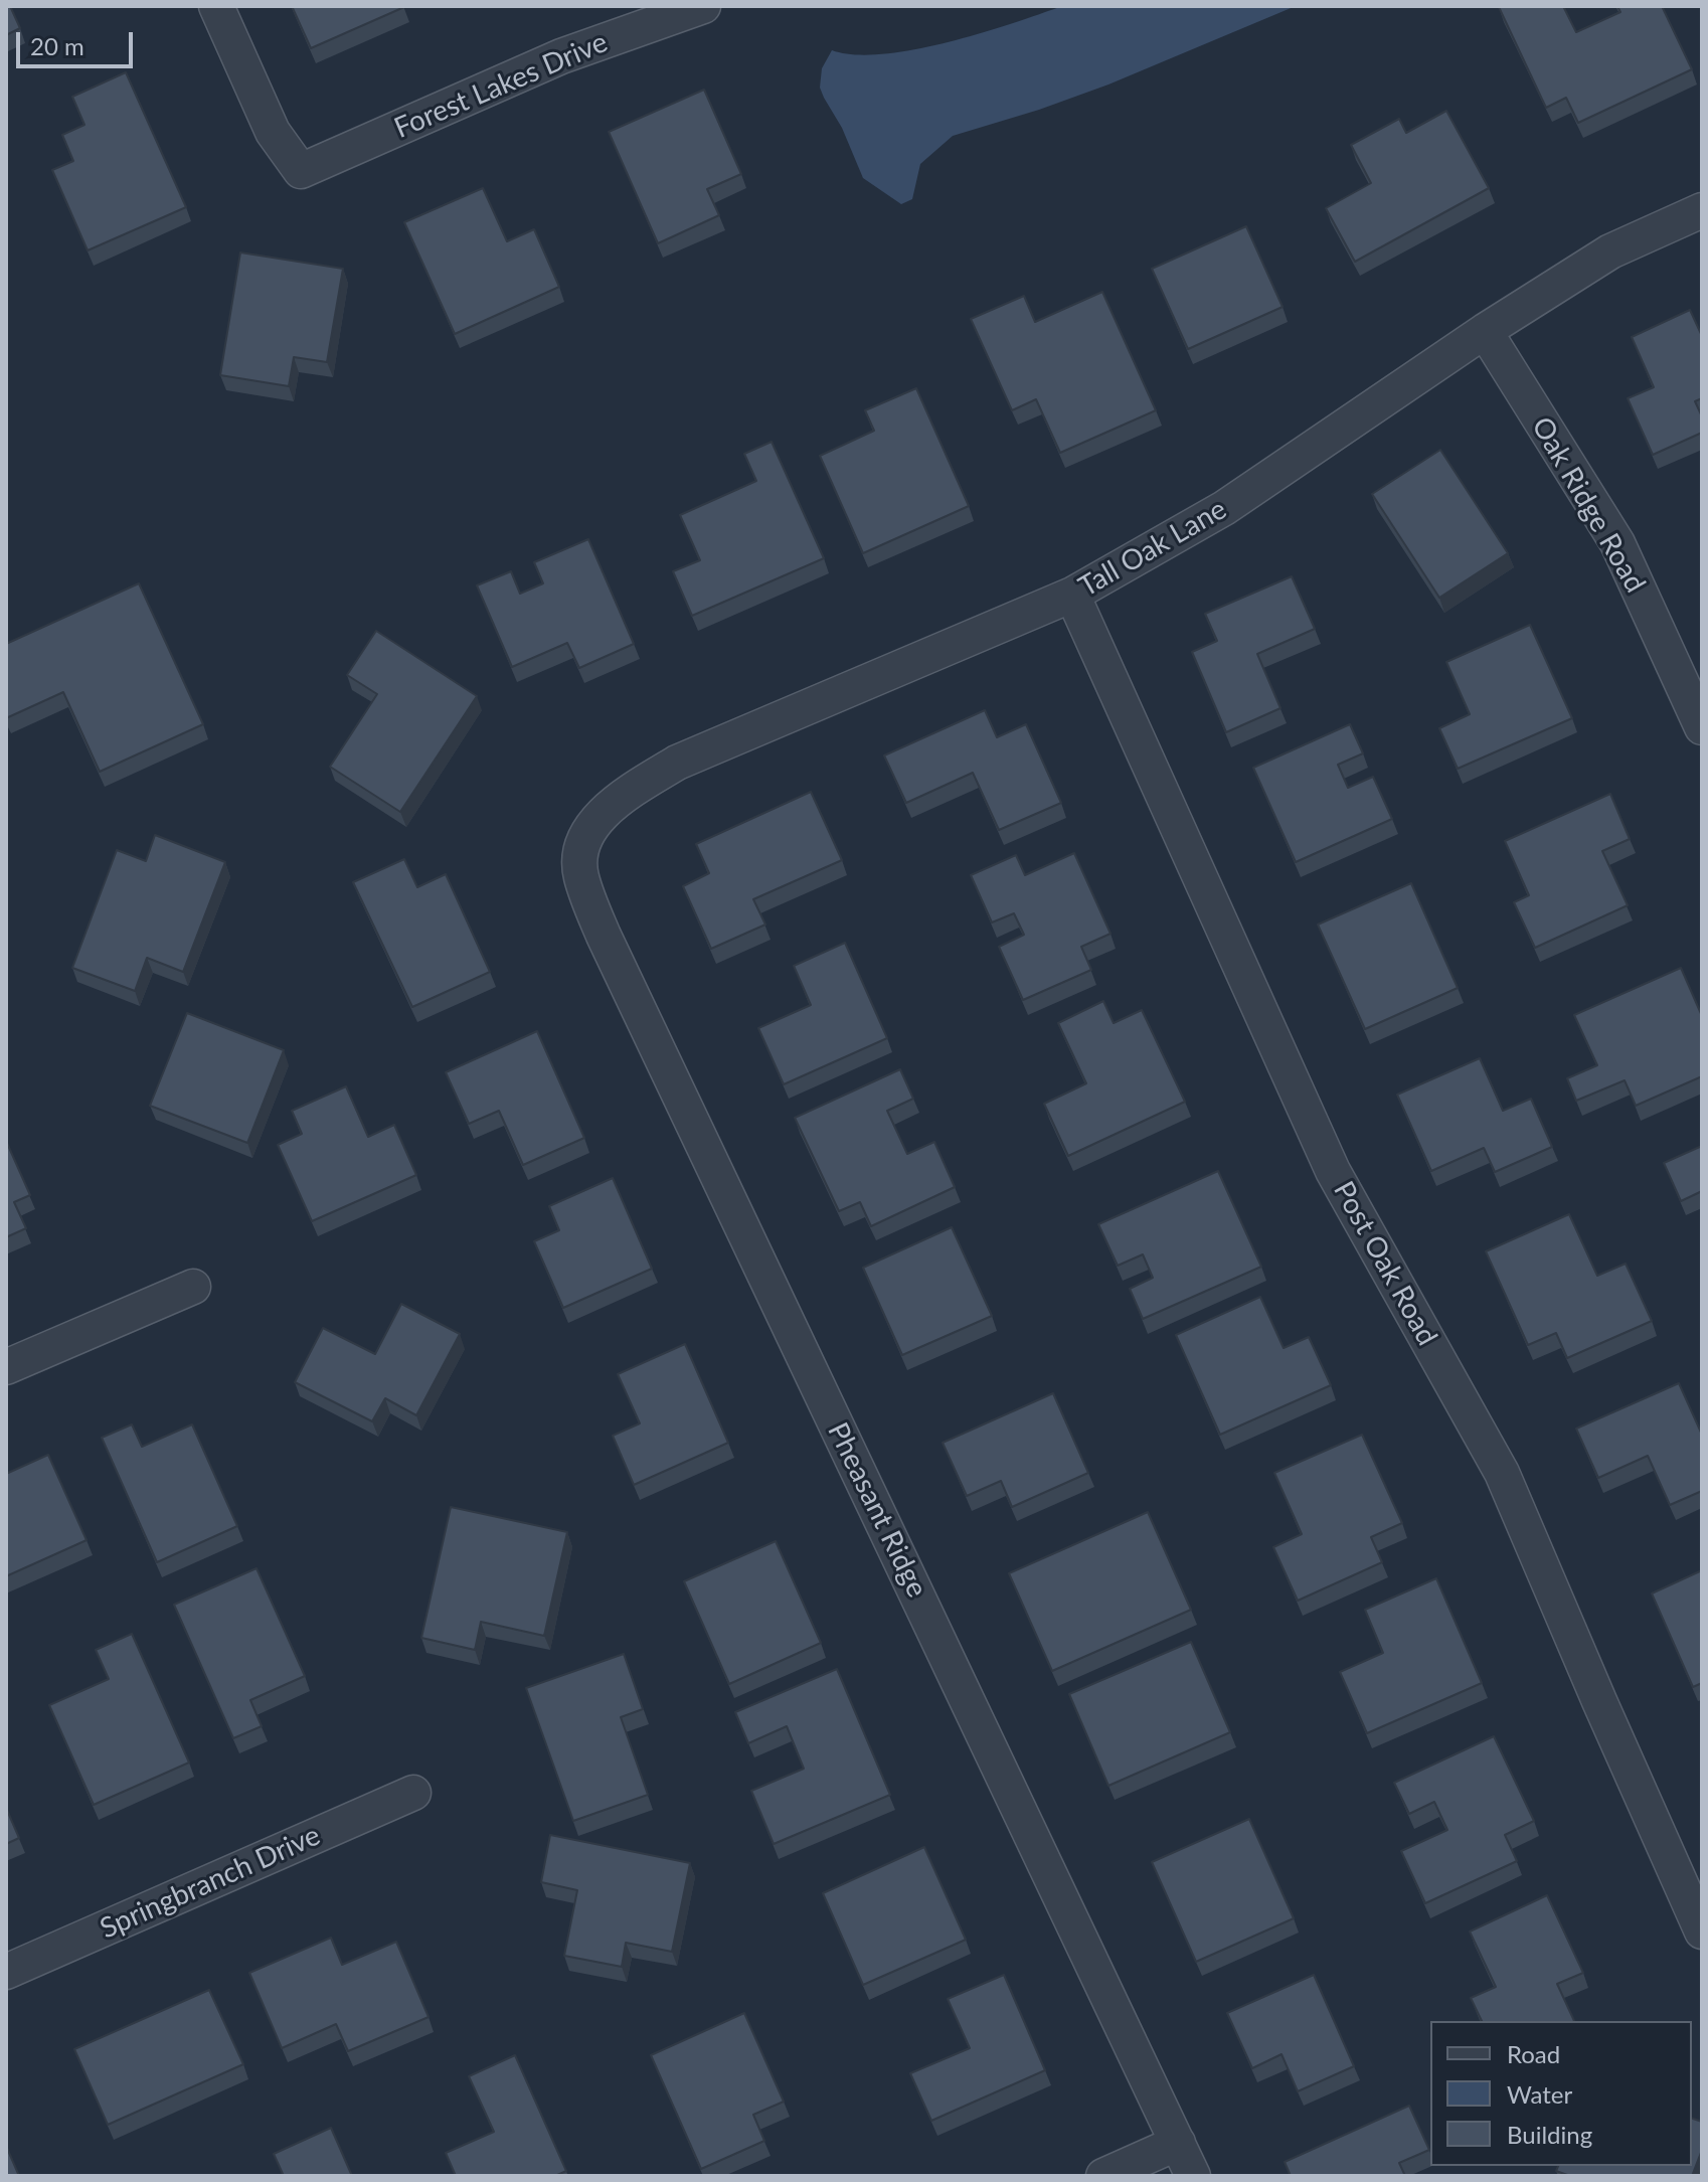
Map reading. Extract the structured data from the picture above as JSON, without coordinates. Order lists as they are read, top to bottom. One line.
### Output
{"streets":{"street":["Forest Lakes Drive","Oak Ridge Road","Tall Oak Lane","Post Oak Road","Pheasant Ridge","Springbranch Drive"]},"crossings":[["Oak Ridge Road","Tall Oak Lane"],["Tall Oak Lane","Post Oak Road"],["Tall Oak Lane","Pheasant Ridge"]],"legend":["Road","Water","Building"],"scale_bar":"20 m"}
